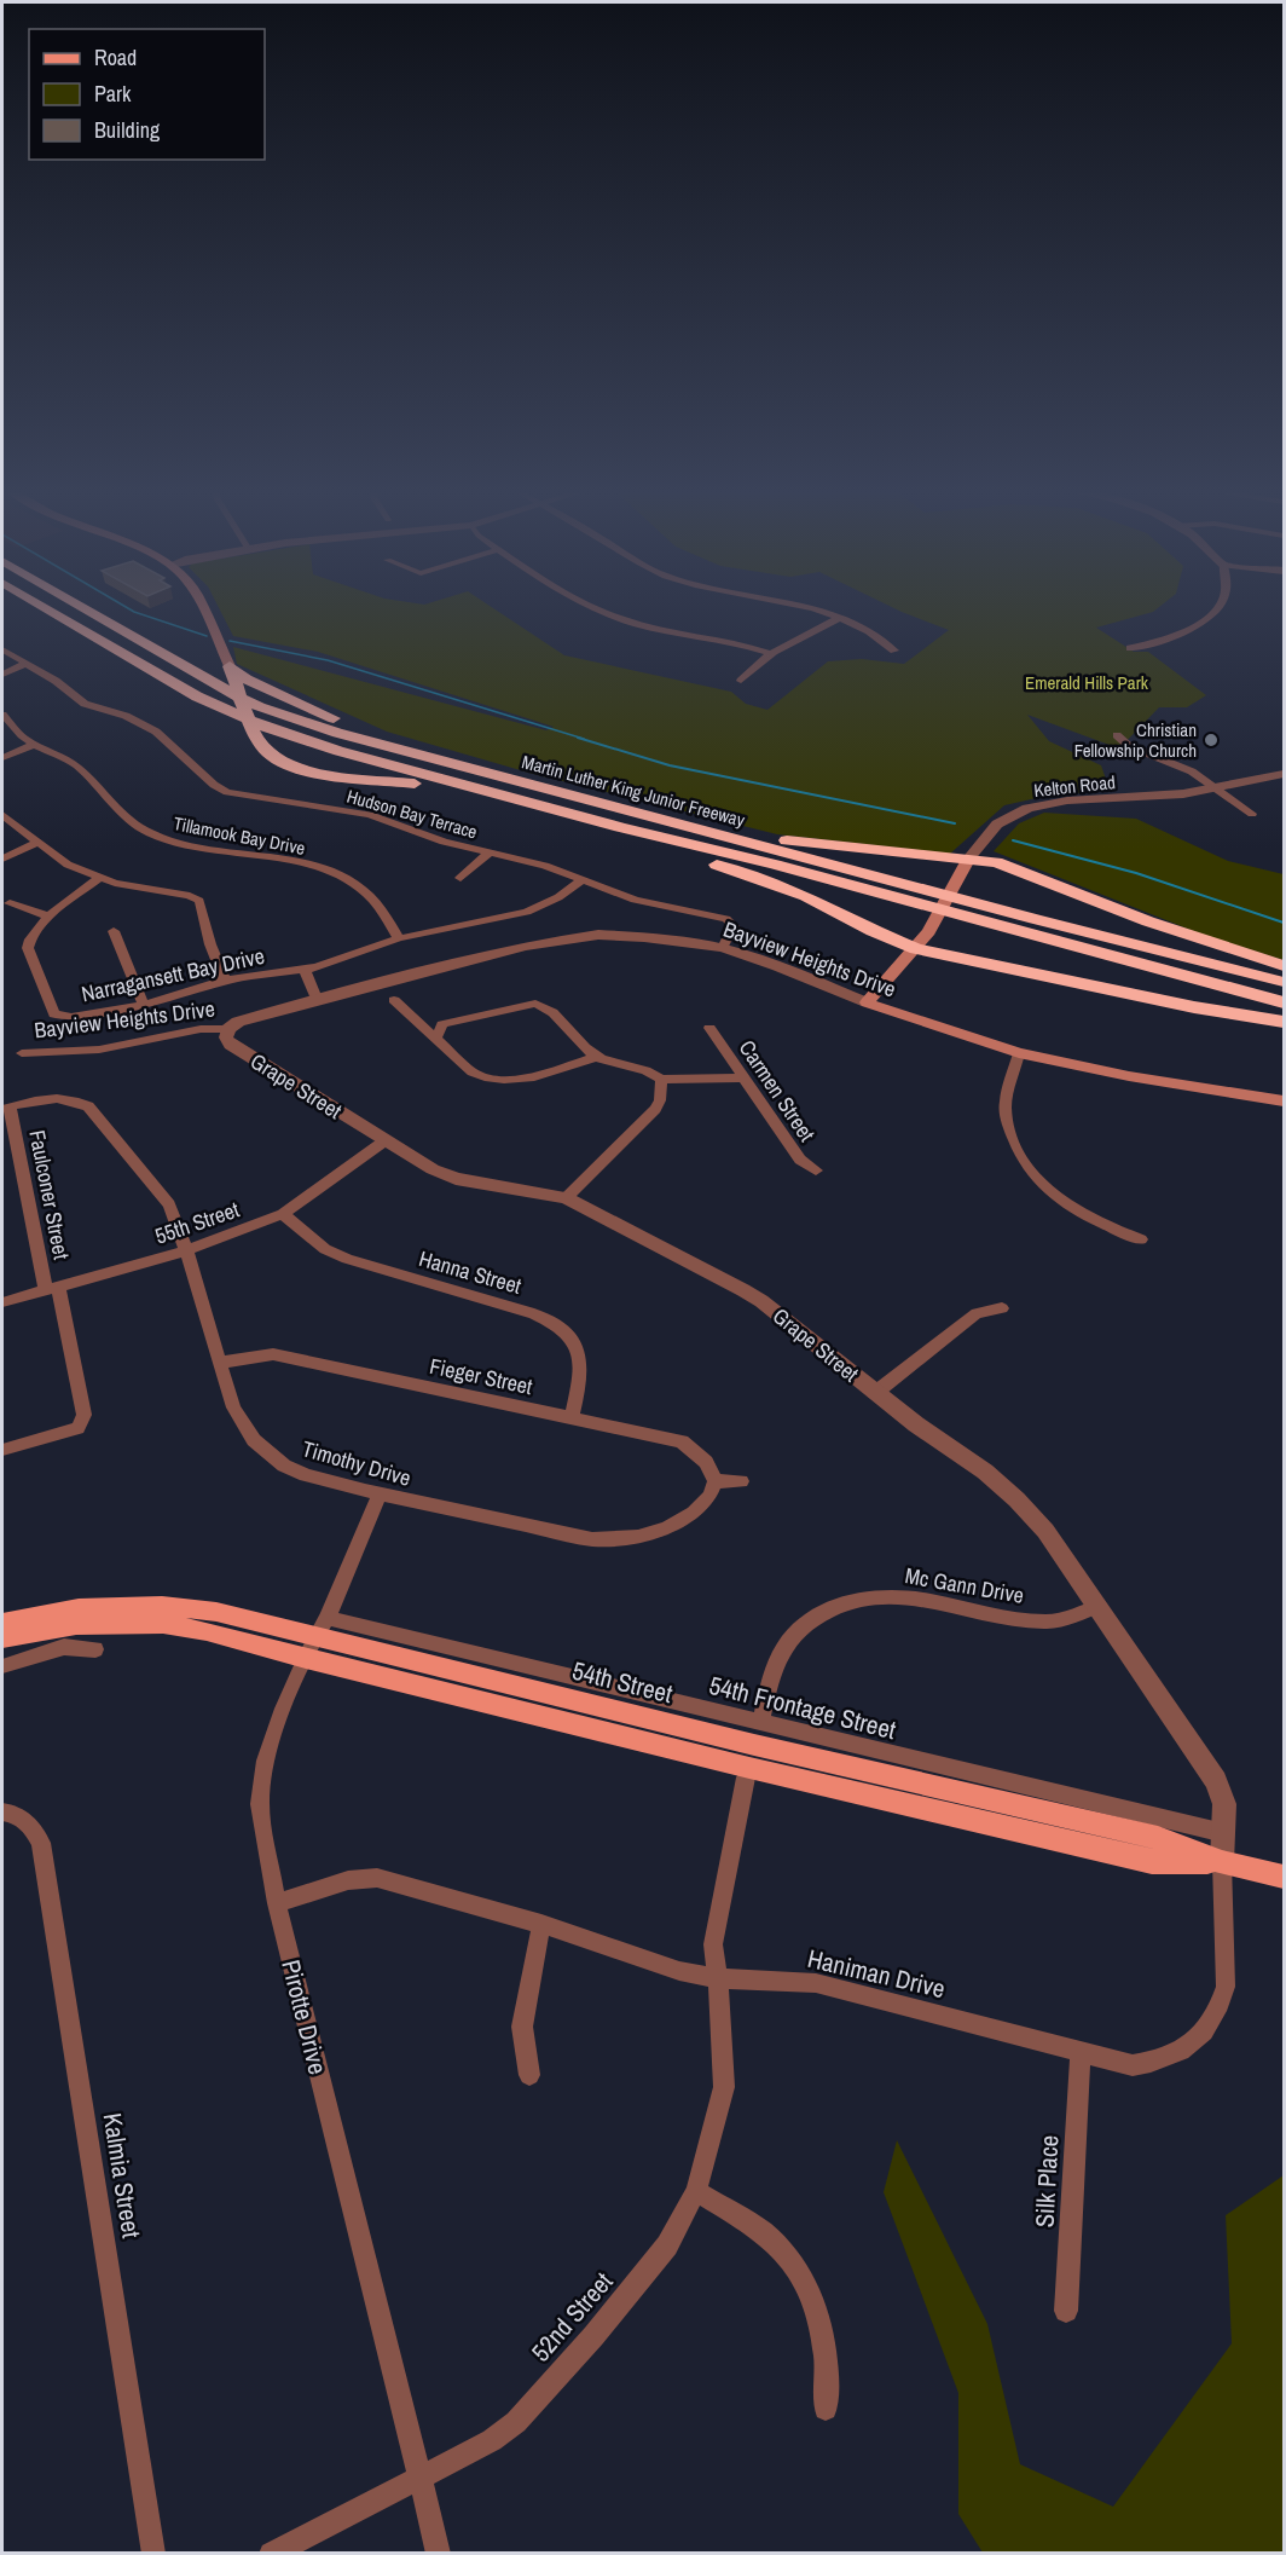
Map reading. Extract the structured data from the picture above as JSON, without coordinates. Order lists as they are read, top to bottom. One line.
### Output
{"streets":{"highway":["Martin Luther King Junior Freeway"],"main road":["Kelton Road","Bayview Heights Drive","54th Street"],"street":["Hudson Bay Terrace","Tillamook Bay Drive","Narragansett Bay Drive","Grape Street","Carmen Street","Faulconer Street","55th Street","Hanna Street","Fieger Street","Timothy Drive","Mc Gann Drive","54th Frontage Street","Haniman Drive","Pirotte Drive","Kalmia Street","Silk Place","52nd Street"]},"crossings":[["Kelton Road","Bayview Heights Drive"],["Hudson Bay Terrace","Bayview Heights Drive"],["Hudson Bay Terrace","Narragansett Bay Drive"],["Tillamook Bay Drive","Narragansett Bay Drive"],["Bayview Heights Drive","Grape Street"],["Grape Street","55th Street"],["Grape Street","Mc Gann Drive"],["Grape Street","54th Street"],["Grape Street","54th Frontage Street"],["Grape Street","Haniman Drive"],["Faulconer Street","55th Street"],["Faulconer Street","Timothy Drive"],["55th Street","Hanna Street"],["55th Street","Timothy Drive"],["Hanna Street","Fieger Street"],["Fieger Street","Timothy Drive"],["Timothy Drive","Pirotte Drive"],["Mc Gann Drive","54th Frontage Street"],["54th Street","54th Frontage Street"],["54th Street","Haniman Drive"],["54th Street","Pirotte Drive"],["54th Frontage Street","Pirotte Drive"],["Haniman Drive","Pirotte Drive"],["Haniman Drive","Silk Place"],["Haniman Drive","52nd Street"],["Pirotte Drive","52nd Street"]],"parks":["Emerald Hills Park"],"places":["Christian Fellowship Church"],"legend":["Road","Park","Building"]}
